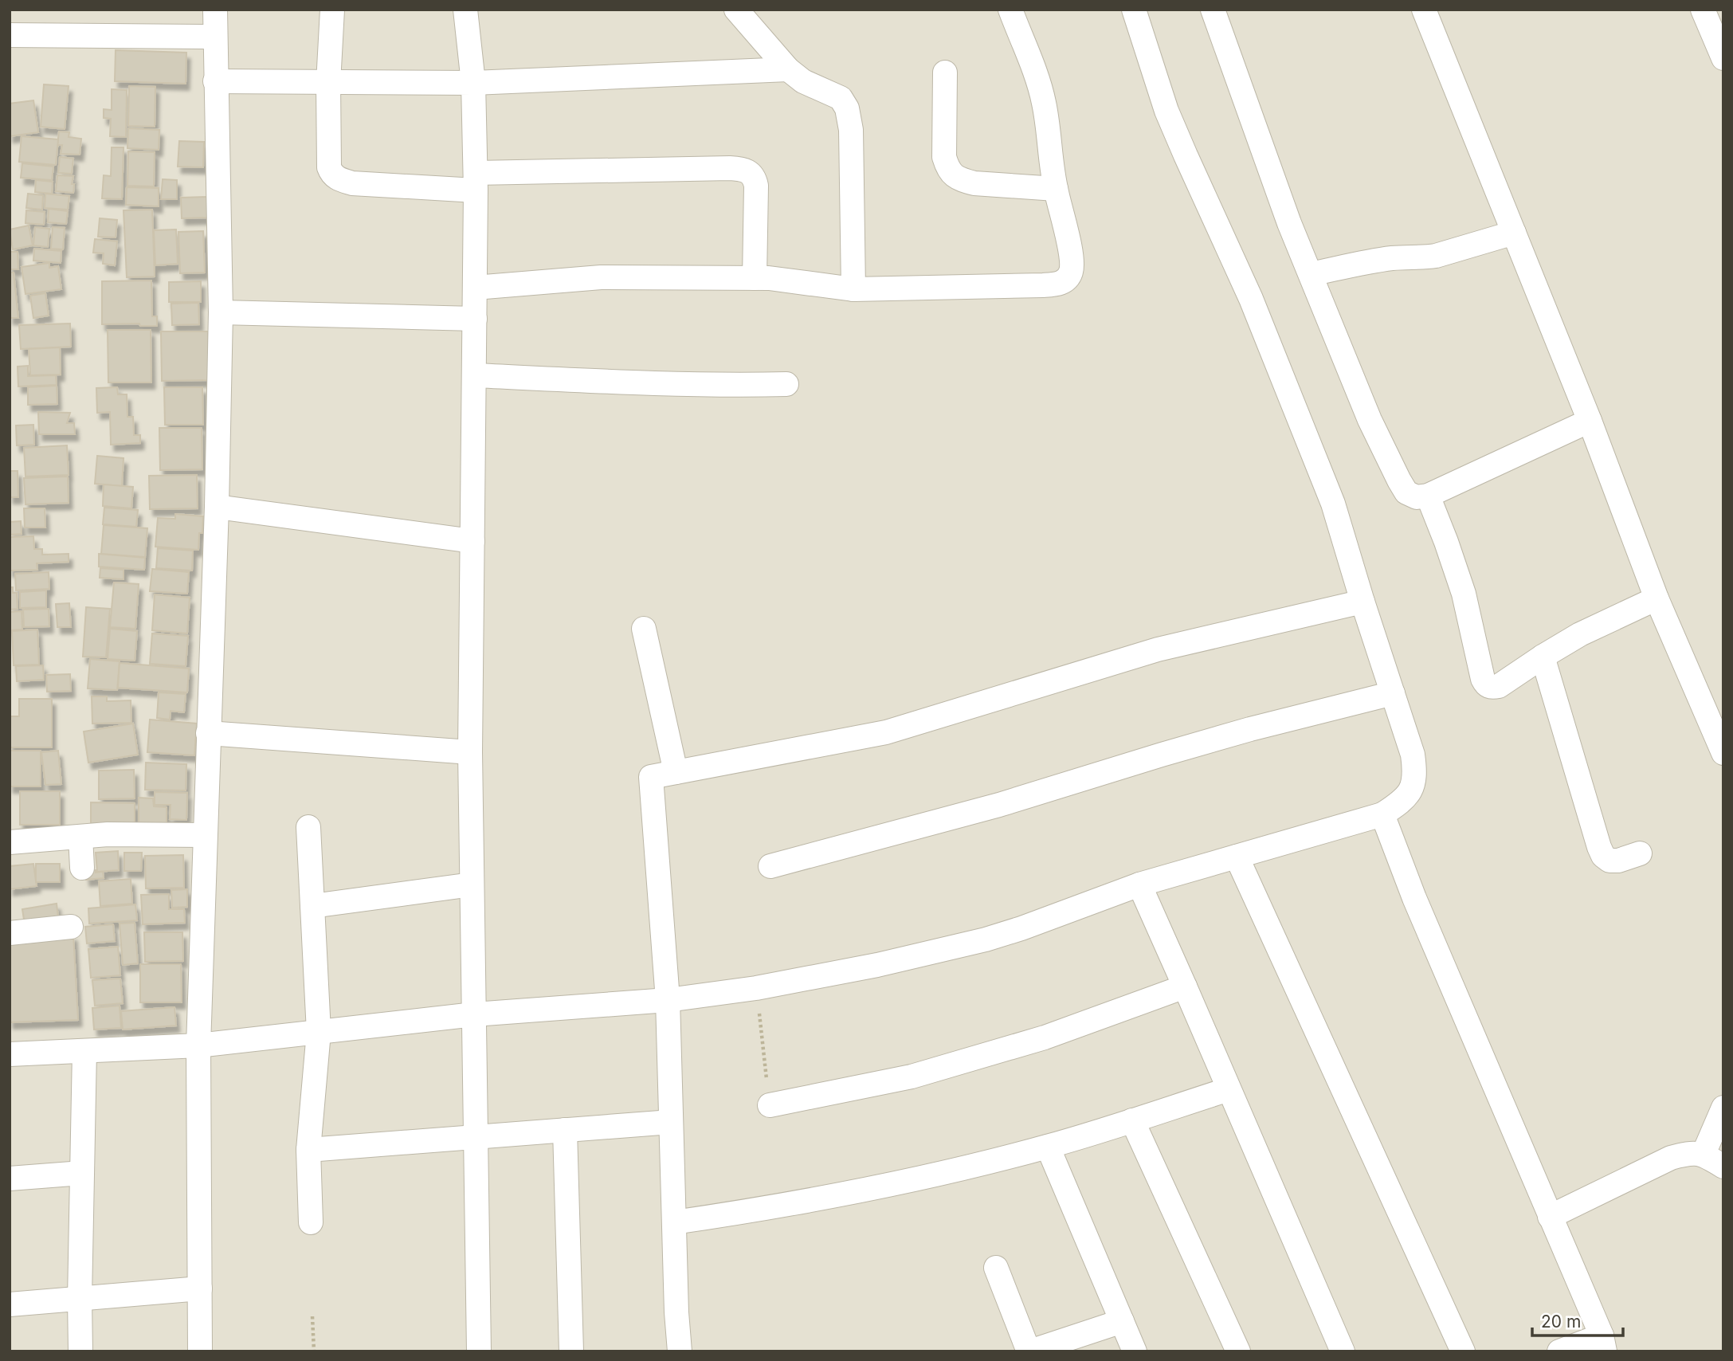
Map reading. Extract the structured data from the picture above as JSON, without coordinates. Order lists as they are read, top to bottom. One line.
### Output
{"scale_bar":"20 m"}
